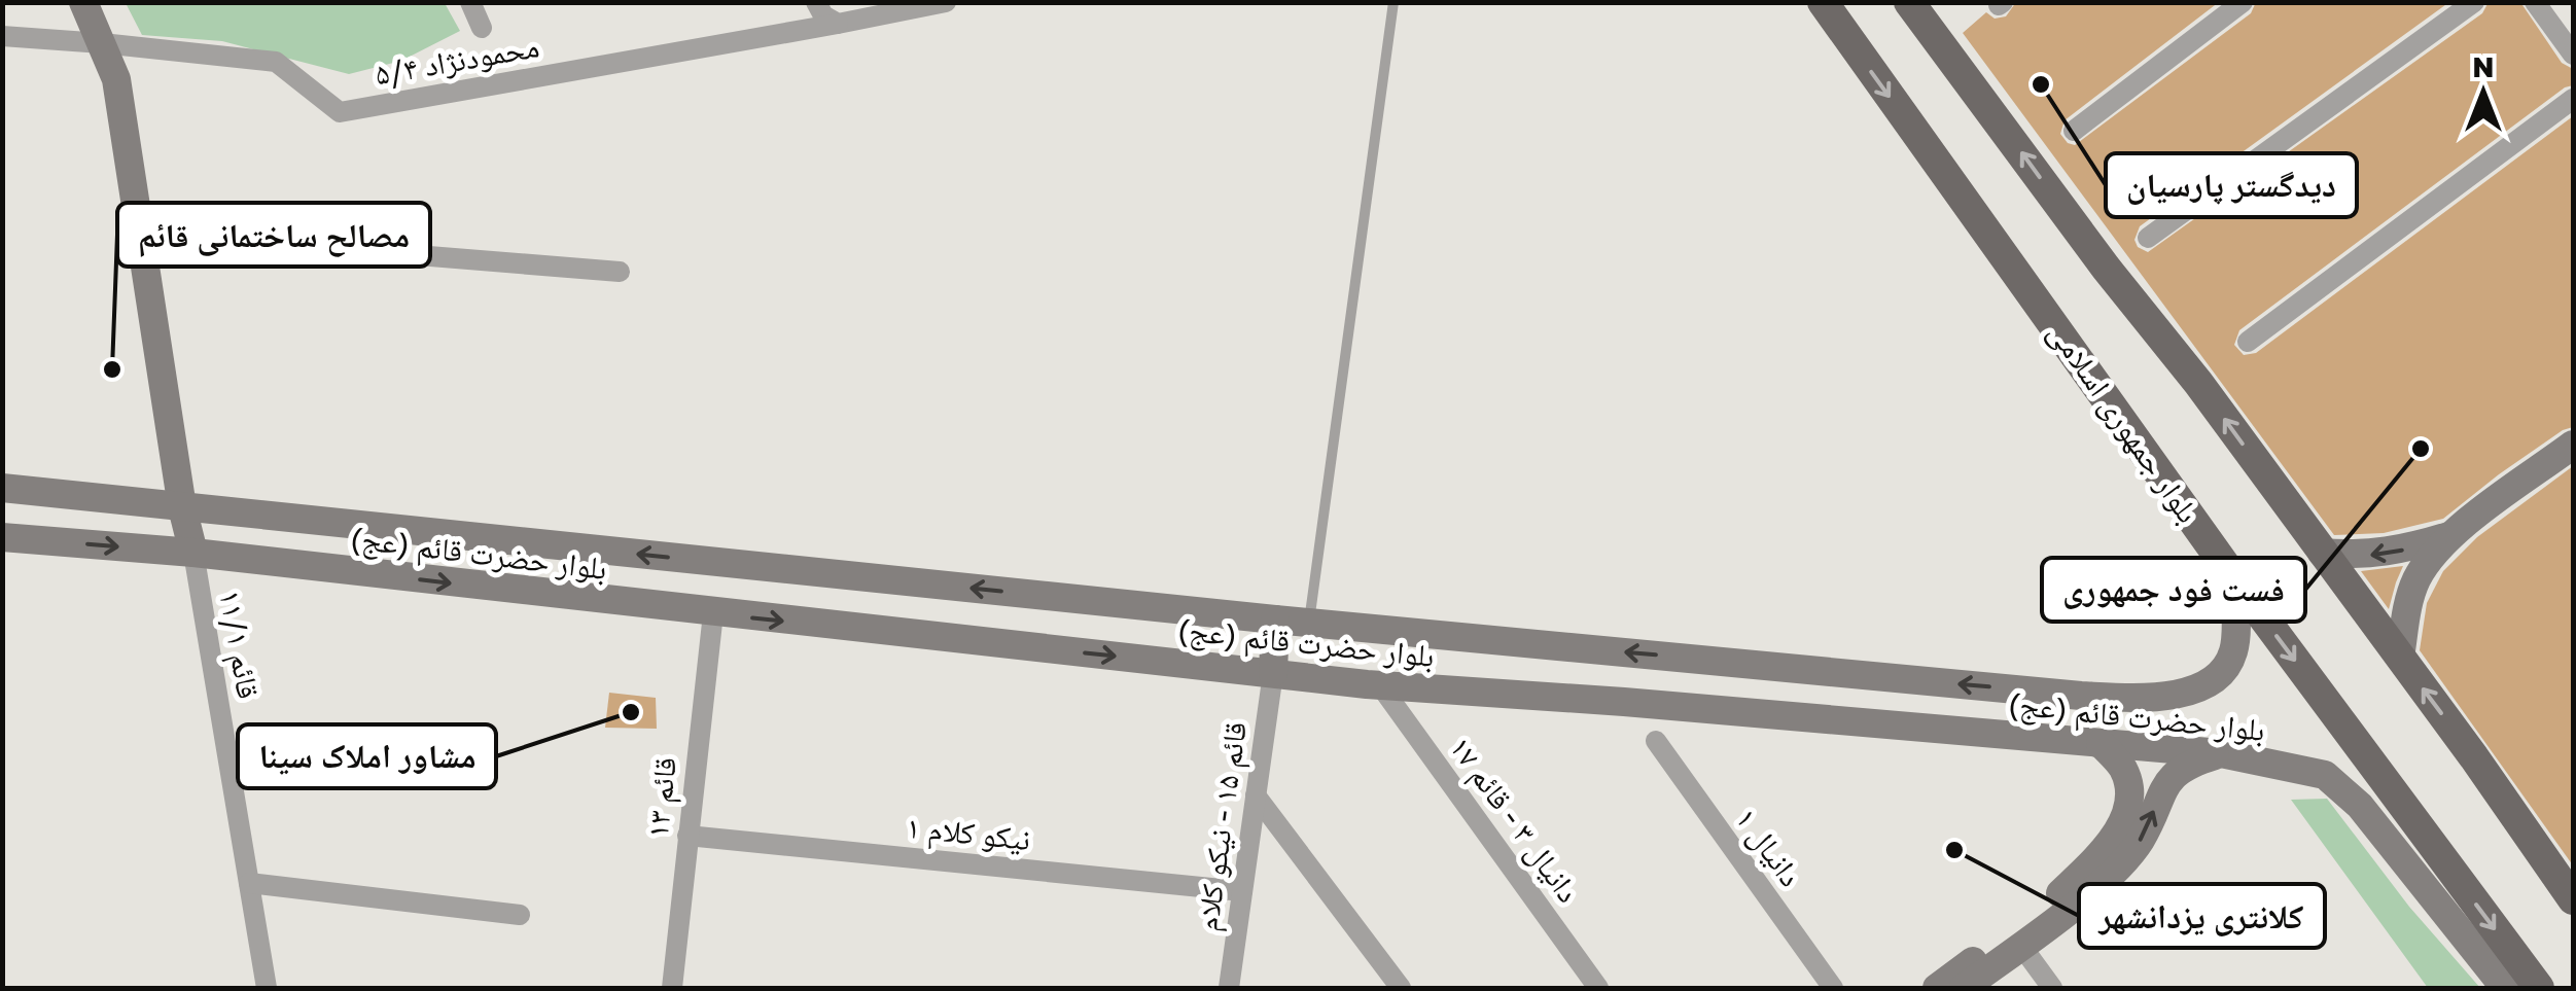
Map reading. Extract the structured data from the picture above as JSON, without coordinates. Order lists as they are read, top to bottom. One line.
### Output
{"streets":{"main road":["بلوار جمهوری اسلامی","بلوار حضرت قائم (عج)"],"street":["محمودنژاد ۵/۴","قائم ۱۱/۱","قائم ۱۳","دانیال ۳ - قائم ۱۷","قائم ۱۵ - نیکو کلام","نیکو کلام ۱","دانیال ۱"]},"crossings":[["بلوار جمهوری اسلامی","بلوار حضرت قائم (عج)"],["بلوار حضرت قائم (عج)","قائم ۱۱/۱"],["بلوار حضرت قائم (عج)","قائم ۱۳"],["بلوار حضرت قائم (عج)","دانیال ۳ - قائم ۱۷"],["بلوار حضرت قائم (عج)","قائم ۱۵ - نیکو کلام"],["قائم ۱۳","نیکو کلام ۱"],["قائم ۱۵ - نیکو کلام","نیکو کلام ۱"]],"places":["دیدگستر پارسیان","مصالح ساختمانی قائم","فست فود جمهوری","مشاور املاک سینا","کلانتری یزدانشهر"],"north":"top"}
